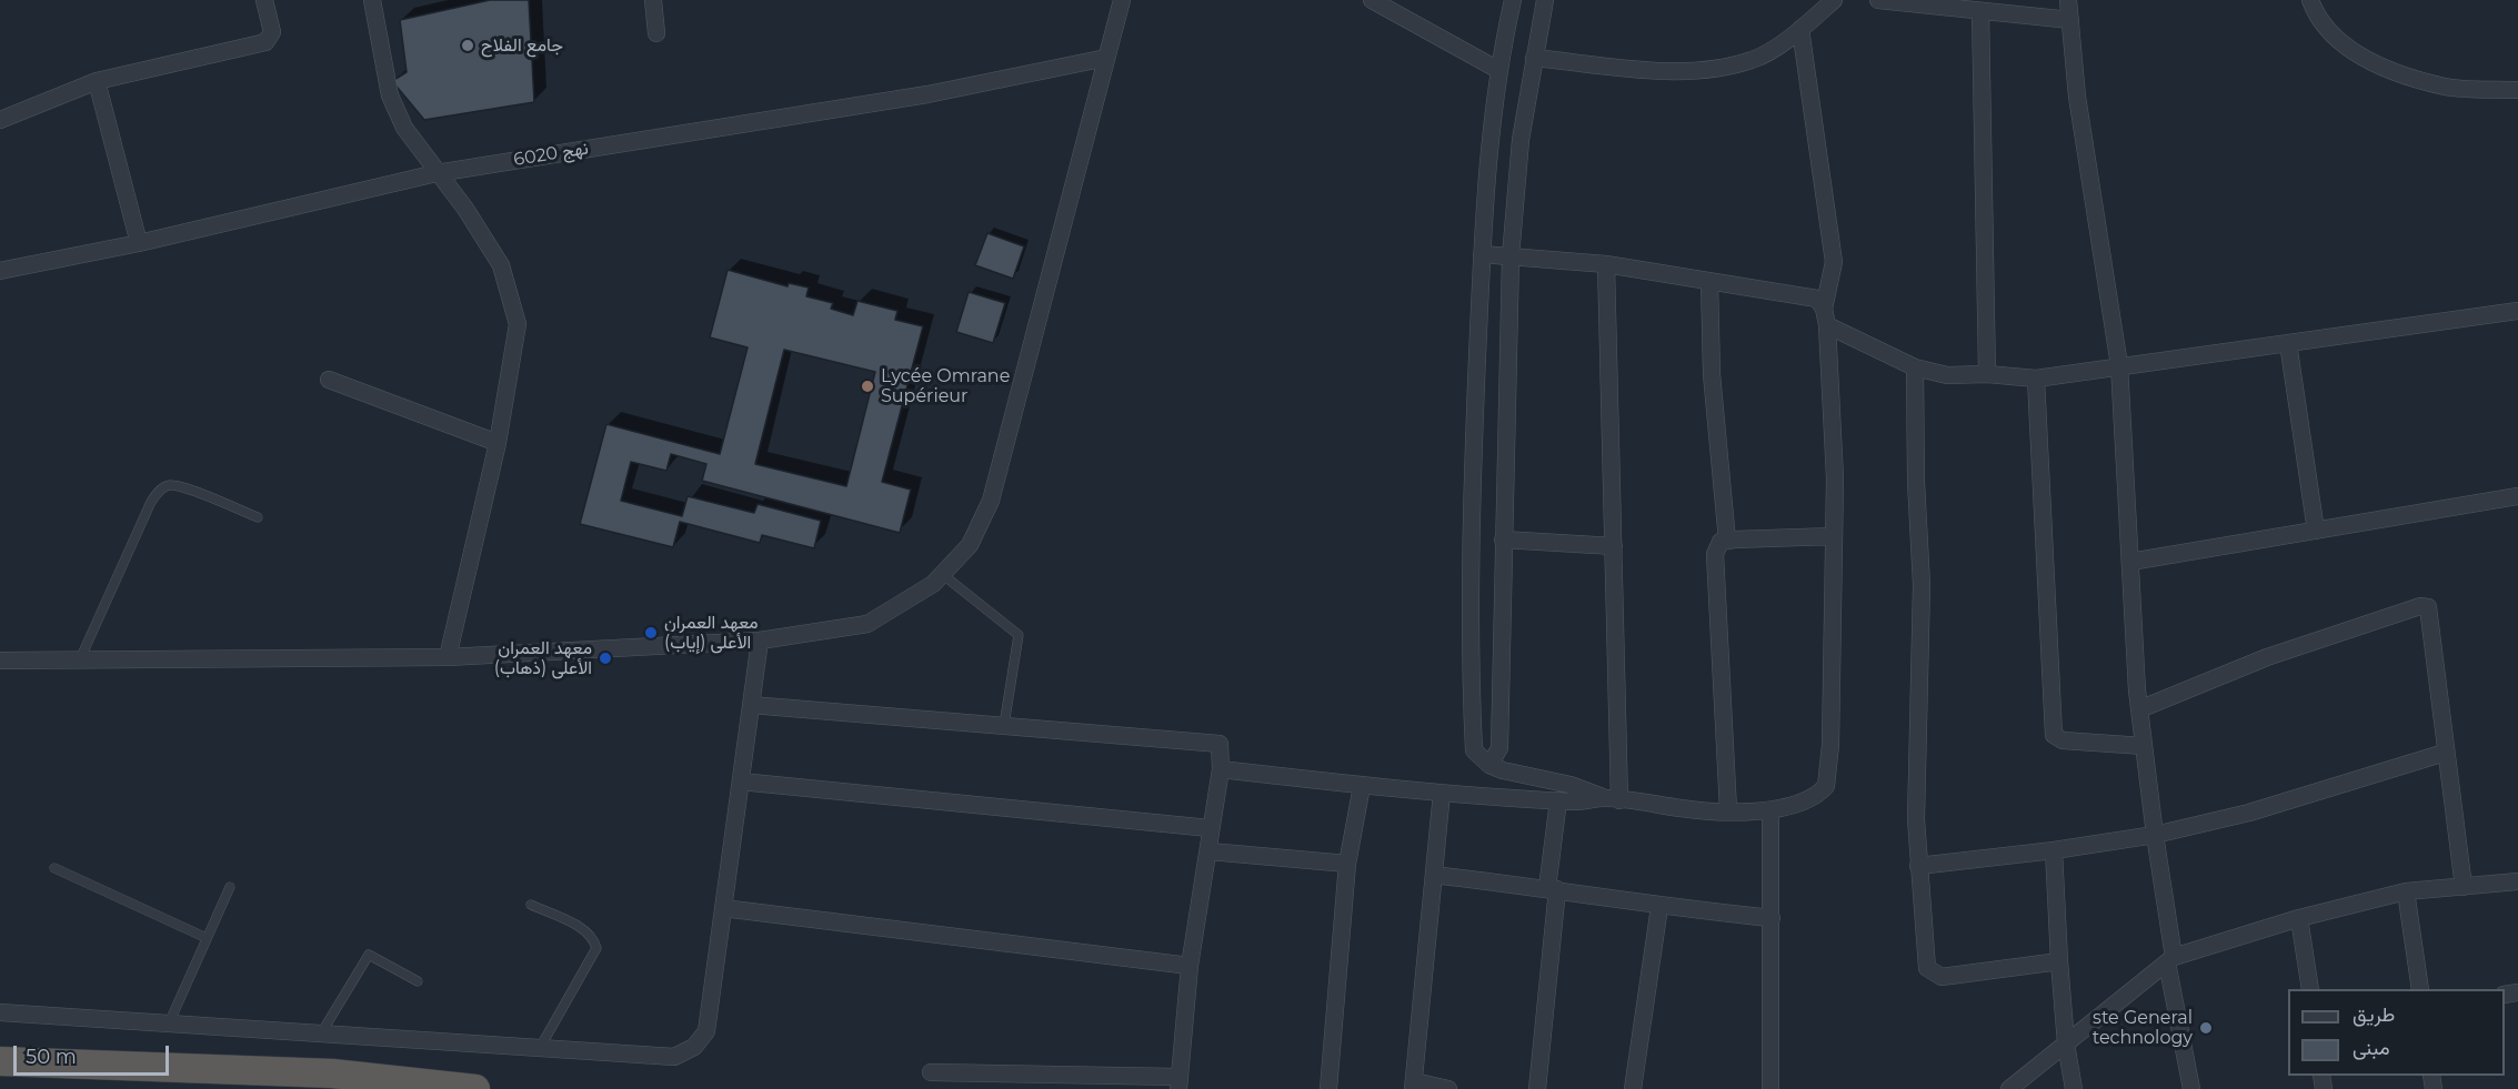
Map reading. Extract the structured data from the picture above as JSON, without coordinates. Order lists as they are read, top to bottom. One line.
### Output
{"streets":{"street":["نهج 6020"]},"places":["جامع الفلاح","Lycée Omrane Supérieur","معهد العمران الأعلى (إياب)","معهد العمران الأعلى (ذهاب)","ste General technology"],"legend":["طريق","مبنى"],"scale_bar":"50 m"}
